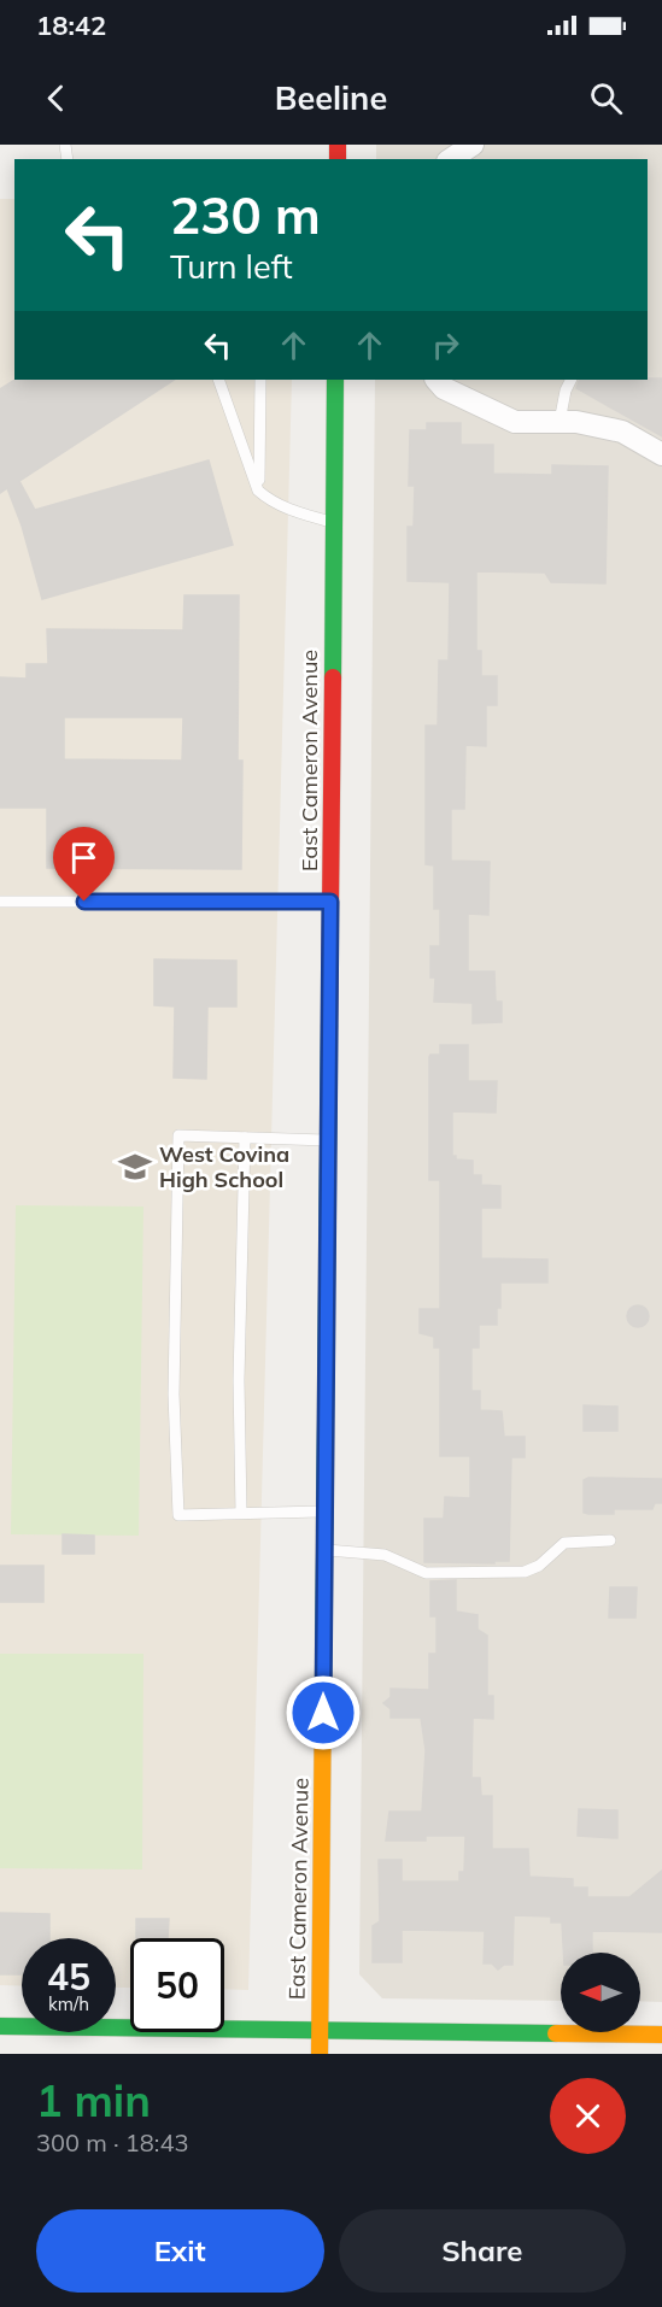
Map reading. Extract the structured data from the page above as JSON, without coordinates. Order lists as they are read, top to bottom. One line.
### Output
{"streets":{"main road":["East Cameron Avenue"]},"places":{"school or university":["West Covina High School"]},"north":"left","page":{"status":"18:42","header":"Beeline","turn":["230 m","Turn left"],"speed":"45 km/h","limit":"50","heading":["1 min","300 m · 18:43"],"buttons":["Exit","Share"]}}
